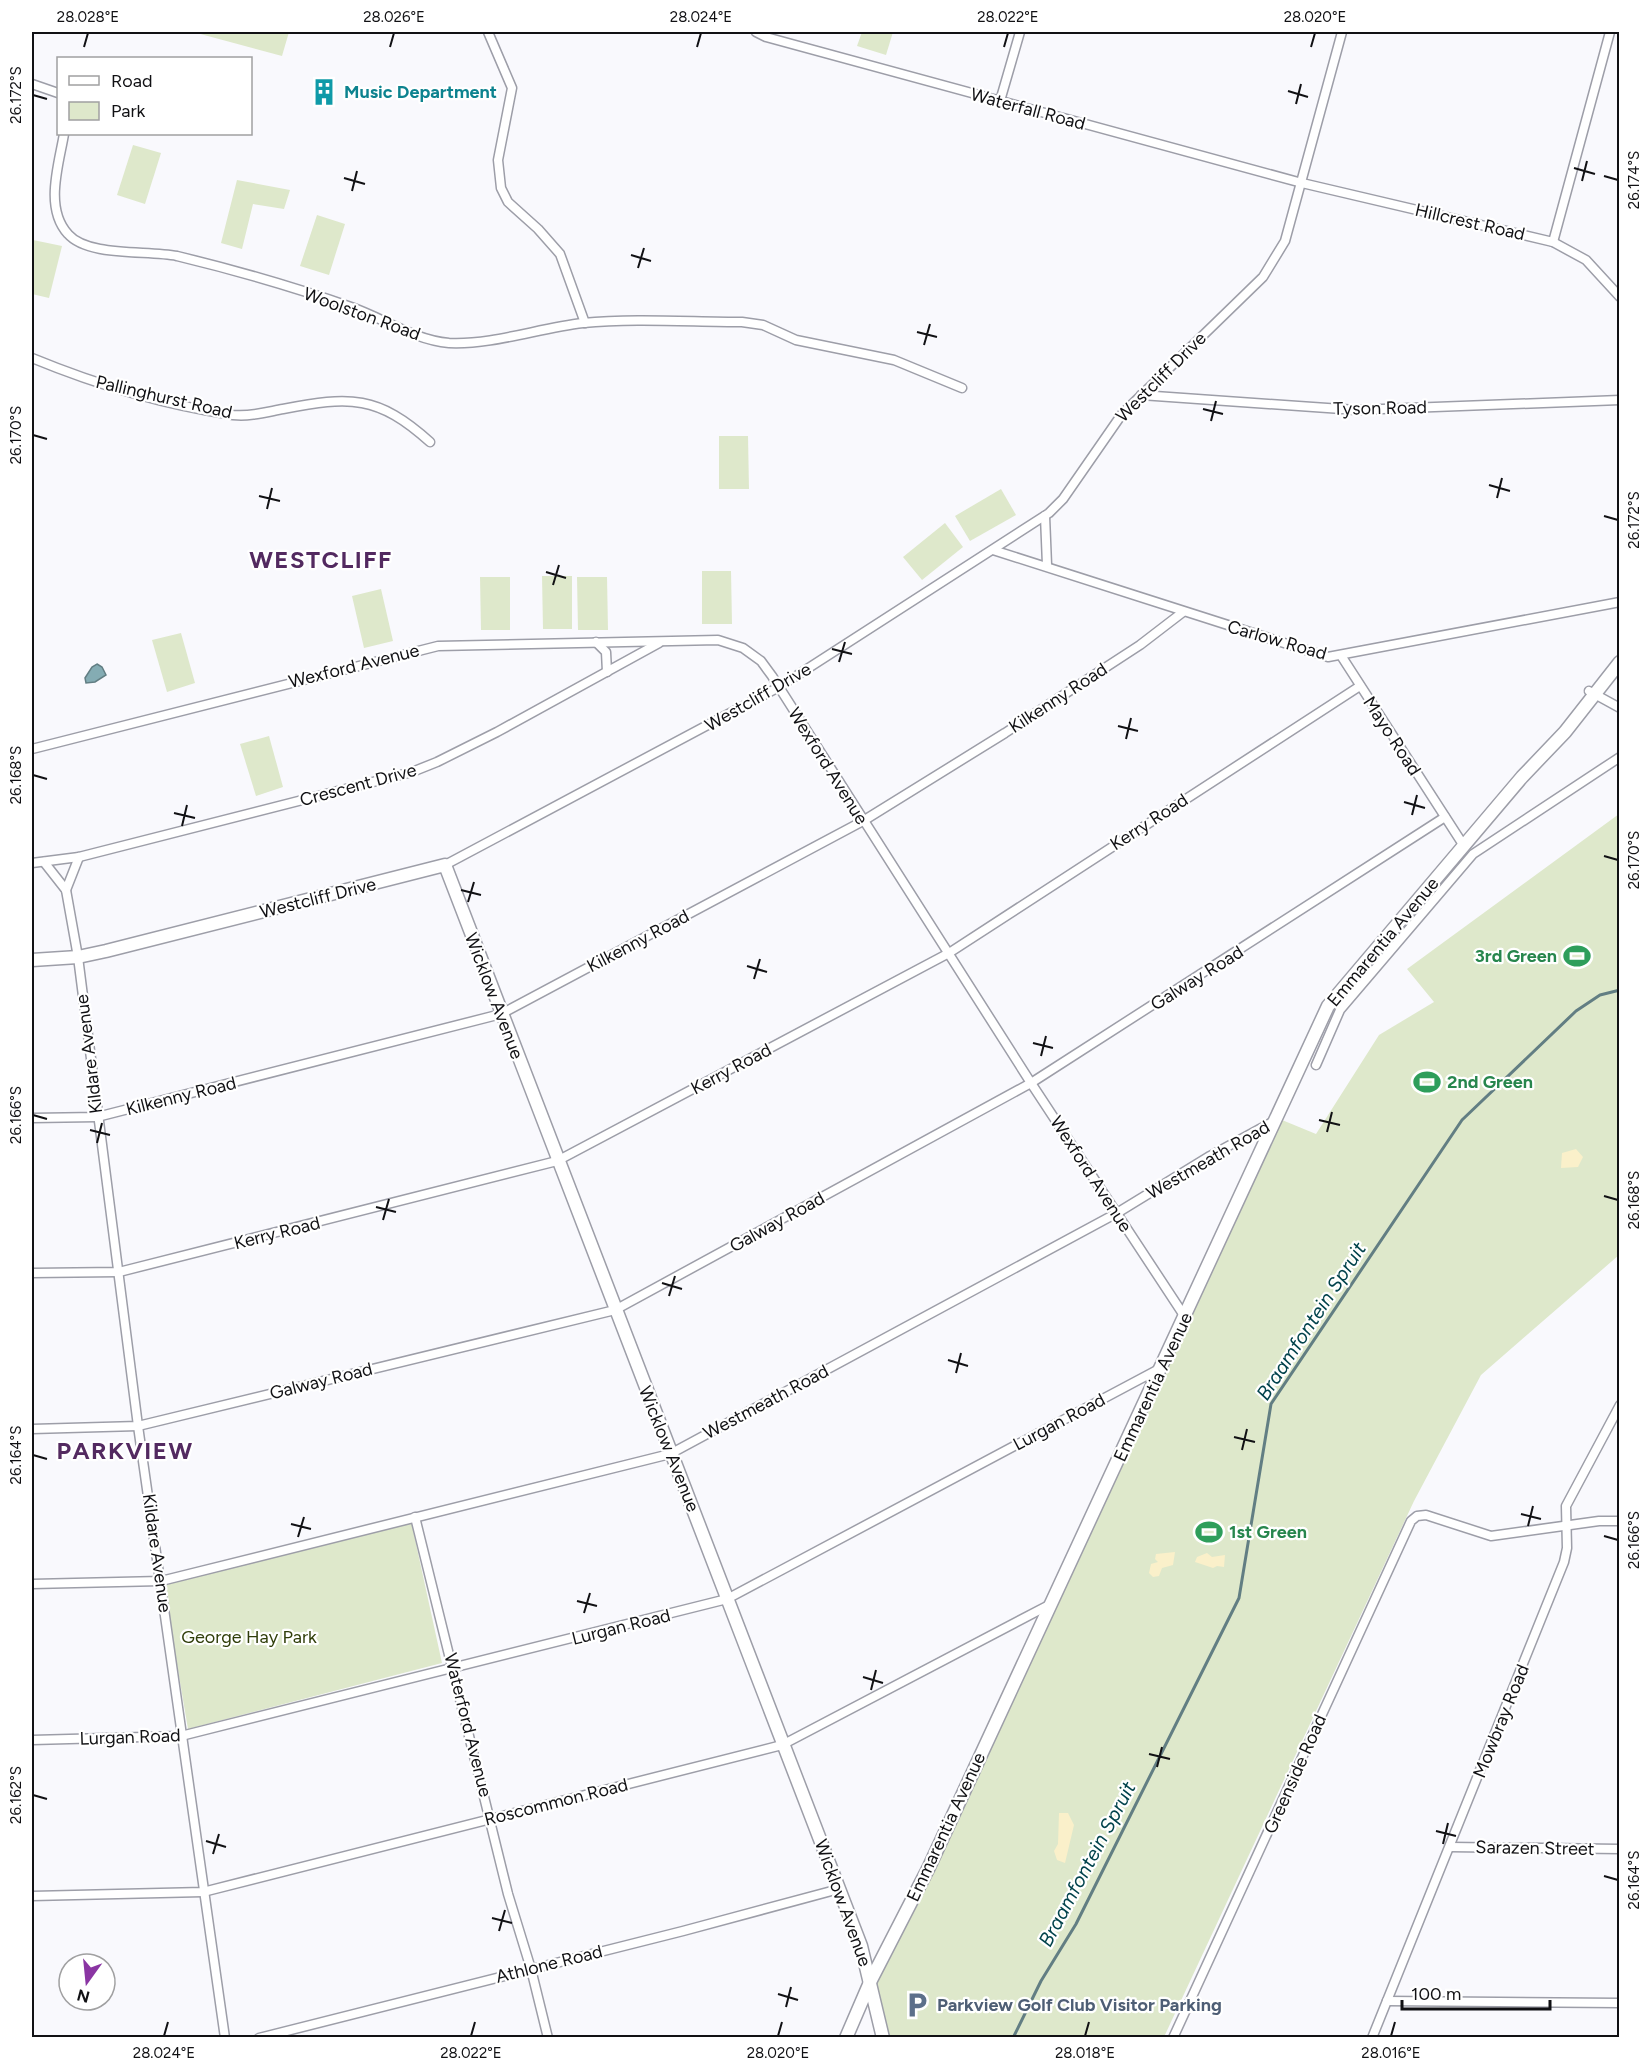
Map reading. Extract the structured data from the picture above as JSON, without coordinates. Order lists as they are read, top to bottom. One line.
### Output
{"streets":{"street":["Waterfall Road","Hillcrest Road","Woolston Road","Westcliff Drive","Pallinghurst Road","Tyson Road","Carlow Road","Wexford Avenue","Kilkenny Road","Mayo Road","Crescent Drive","Kerry Road","Emmarentia Avenue","Galway Road","Wicklow Avenue","Kildare Avenue","Westmeath Road","Lurgan Road","Mowbray Road","Waterford Avenue","Greenside Road","Roscommon Road","Sarazen Street","Athlone Road"]},"crossings":[["Waterfall Road","Hillcrest Road"],["Waterfall Road","Westcliff Drive"],["Hillcrest Road","Westcliff Drive"],["Westcliff Drive","Tyson Road"],["Westcliff Drive","Carlow Road"],["Westcliff Drive","Wexford Avenue"],["Westcliff Drive","Wicklow Avenue"],["Westcliff Drive","Kildare Avenue"],["Carlow Road","Kilkenny Road"],["Carlow Road","Mayo Road"],["Wexford Avenue","Kilkenny Road"],["Wexford Avenue","Crescent Drive"],["Wexford Avenue","Kerry Road"],["Wexford Avenue","Emmarentia Avenue"],["Wexford Avenue","Galway Road"],["Wexford Avenue","Westmeath Road"],["Kilkenny Road","Wicklow Avenue"],["Kilkenny Road","Kildare Avenue"],["Mayo Road","Kerry Road"],["Mayo Road","Emmarentia Avenue"],["Mayo Road","Galway Road"],["Crescent Drive","Kildare Avenue"],["Kerry Road","Wicklow Avenue"],["Kerry Road","Kildare Avenue"],["Emmarentia Avenue","Wicklow Avenue"],["Emmarentia Avenue","Westmeath Road"],["Emmarentia Avenue","Lurgan Road"],["Emmarentia Avenue","Roscommon Road"],["Galway Road","Wicklow Avenue"],["Galway Road","Kildare Avenue"],["Wicklow Avenue","Westmeath Road"],["Wicklow Avenue","Lurgan Road"],["Wicklow Avenue","Roscommon Road"],["Wicklow Avenue","Athlone Road"],["Kildare Avenue","Westmeath Road"],["Kildare Avenue","Lurgan Road"],["Kildare Avenue","Roscommon Road"],["Westmeath Road","Waterford Avenue"],["Lurgan Road","Waterford Avenue"],["Mowbray Road","Greenside Road"],["Mowbray Road","Sarazen Street"],["Waterford Avenue","Roscommon Road"],["Waterford Avenue","Athlone Road"]],"districts":["WESTCLIFF","PARKVIEW"],"water":["Braamfontein Spruit"],"parks":["George Hay Park"],"places":{"building":["Music Department"],"sports":["3rd Green","2nd Green","1st Green"],"parking":["Parkview Golf Club Visitor Parking"]},"legend":["Road","Park"],"scale_bar":"100 m","north":"bottom","coordinates":["28.028°E","28.026°E","28.024°E","28.022°E","28.020°E","26.172°S","26.174°S","26.170°S","26.168°S","26.166°S","26.164°S","26.162°S","28.018°E","28.016°E"]}
